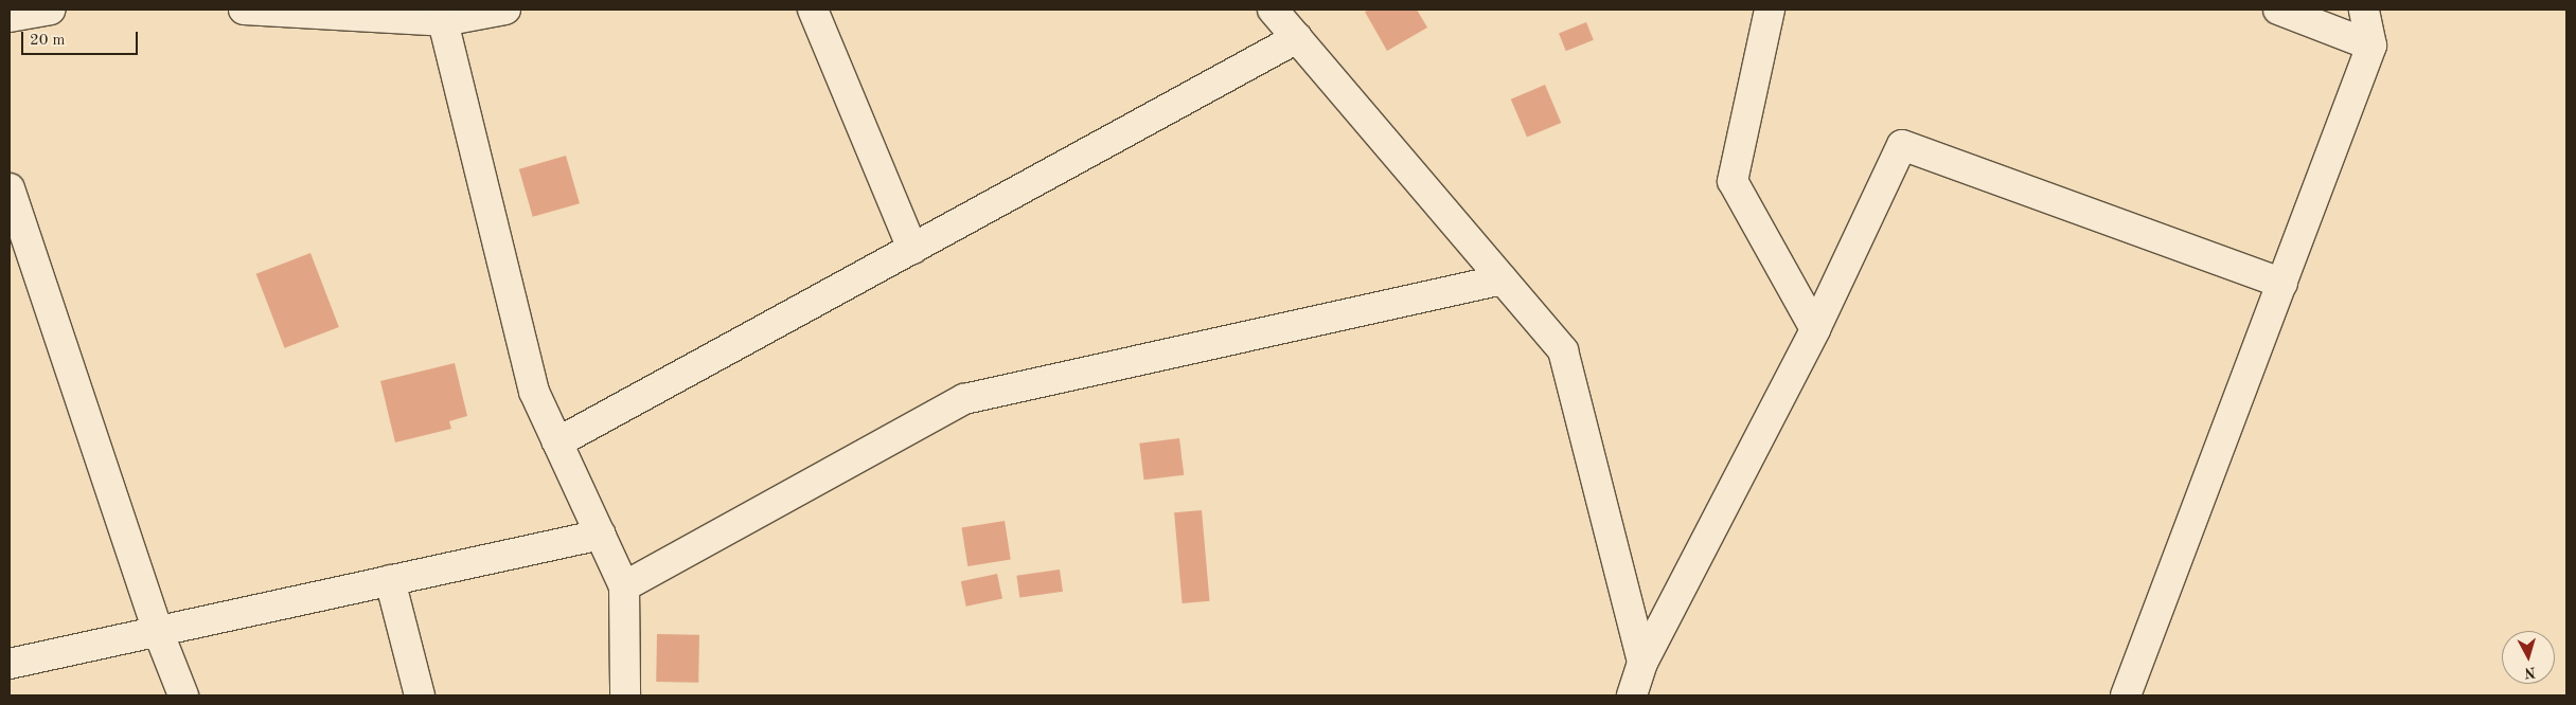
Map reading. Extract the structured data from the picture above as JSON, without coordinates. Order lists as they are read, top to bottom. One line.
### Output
{"scale_bar":"20 m","north":"bottom"}
